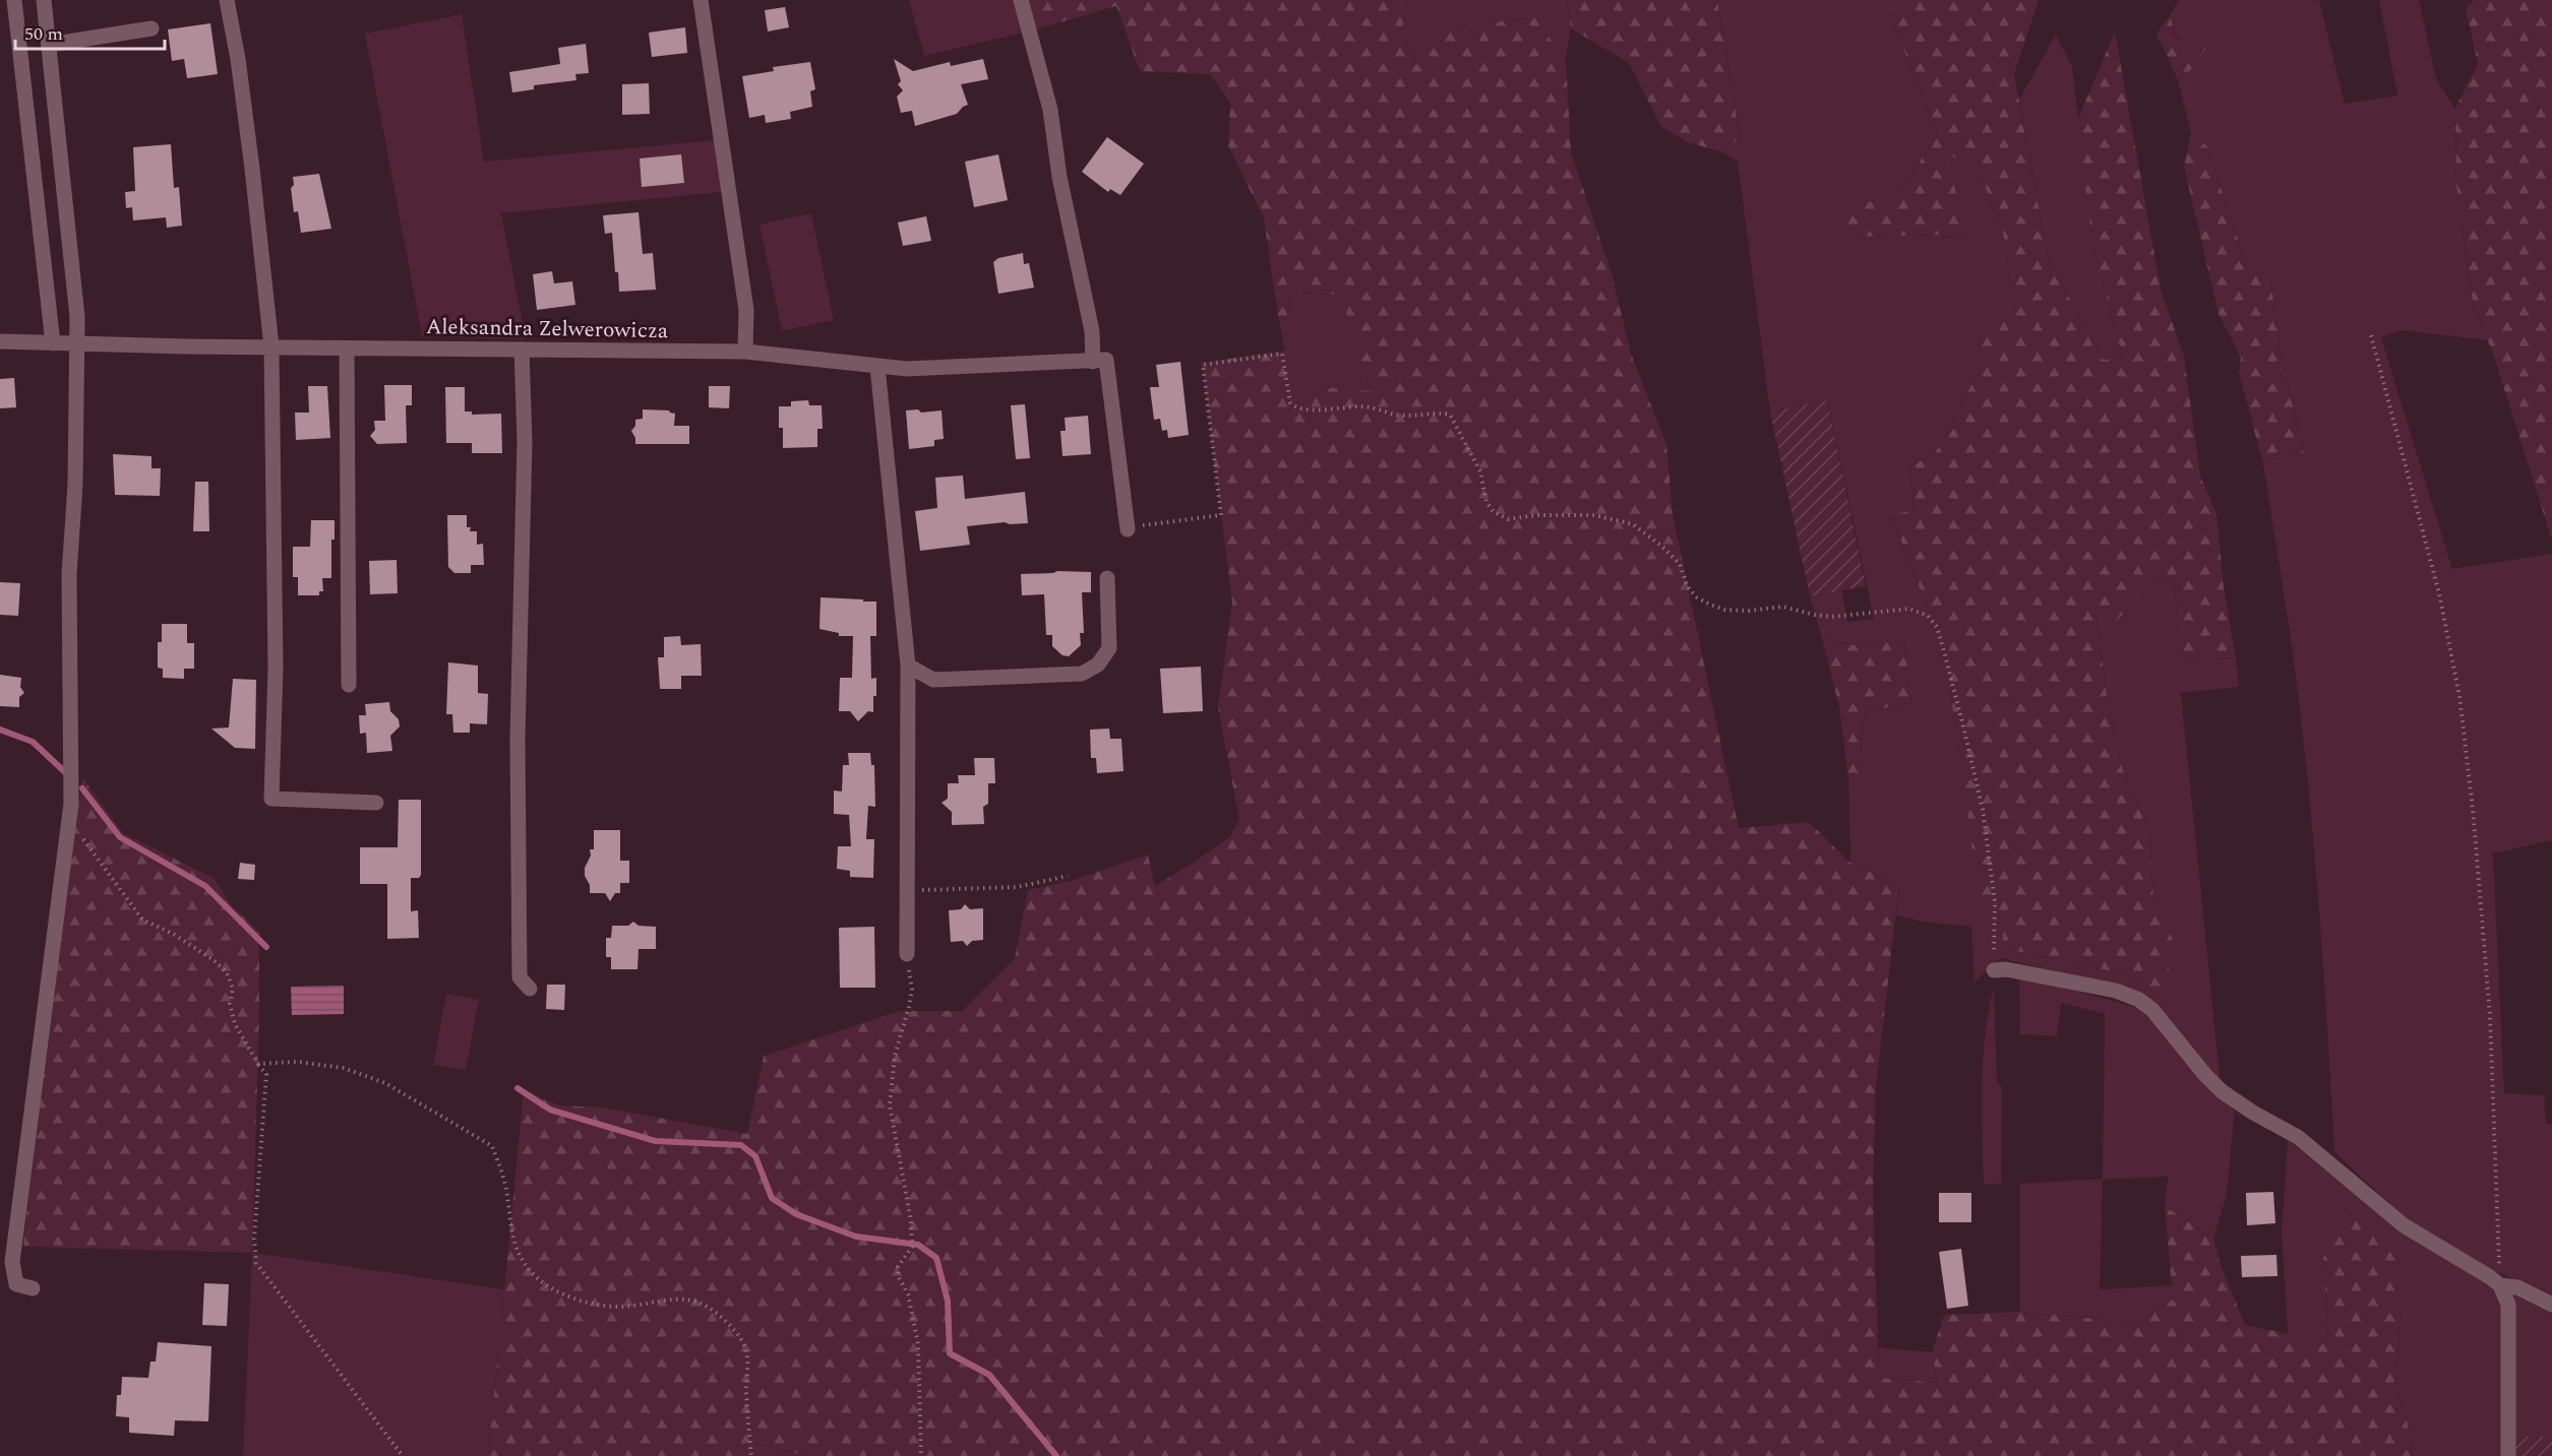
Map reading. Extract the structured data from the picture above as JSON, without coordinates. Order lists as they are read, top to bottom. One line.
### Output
{"streets":{"street":["Aleksandra Zelwerowicza"]},"scale_bar":"50 m"}
